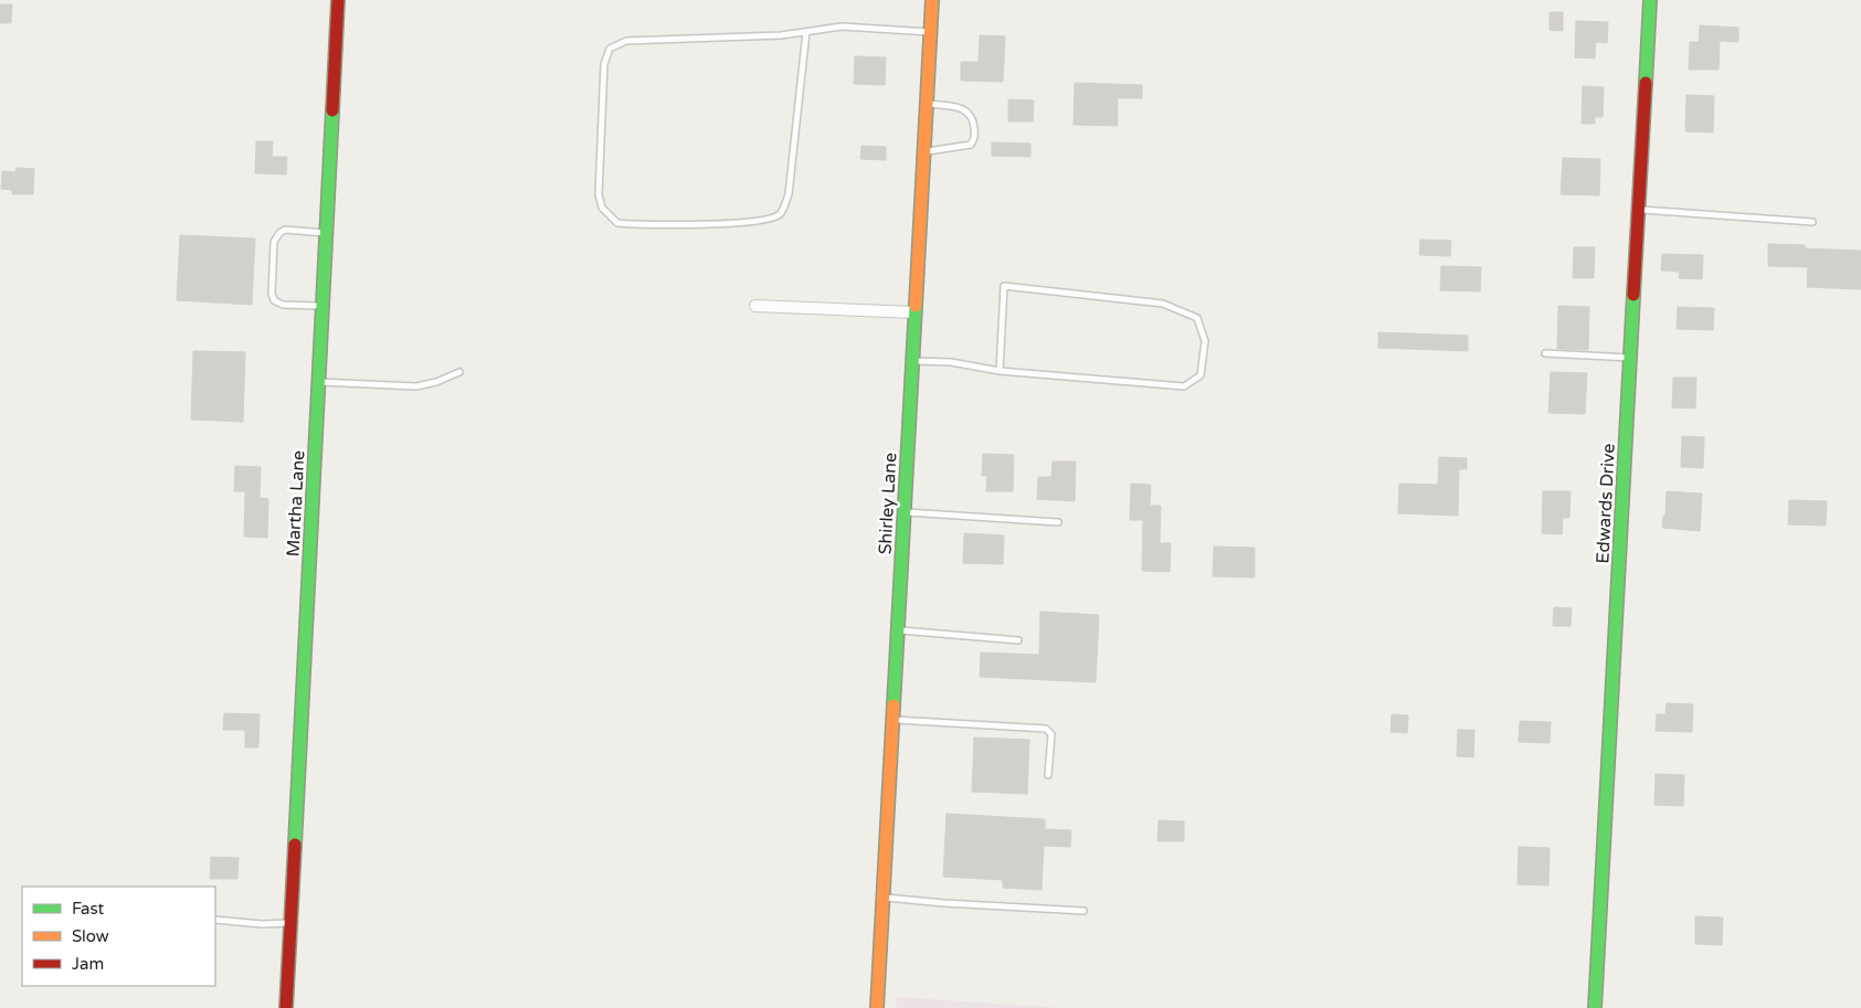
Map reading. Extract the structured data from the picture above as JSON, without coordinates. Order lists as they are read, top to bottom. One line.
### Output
{"streets":{"street":["Martha Lane","Shirley Lane","Edwards Drive"]},"legend":["Fast","Slow","Jam"]}
